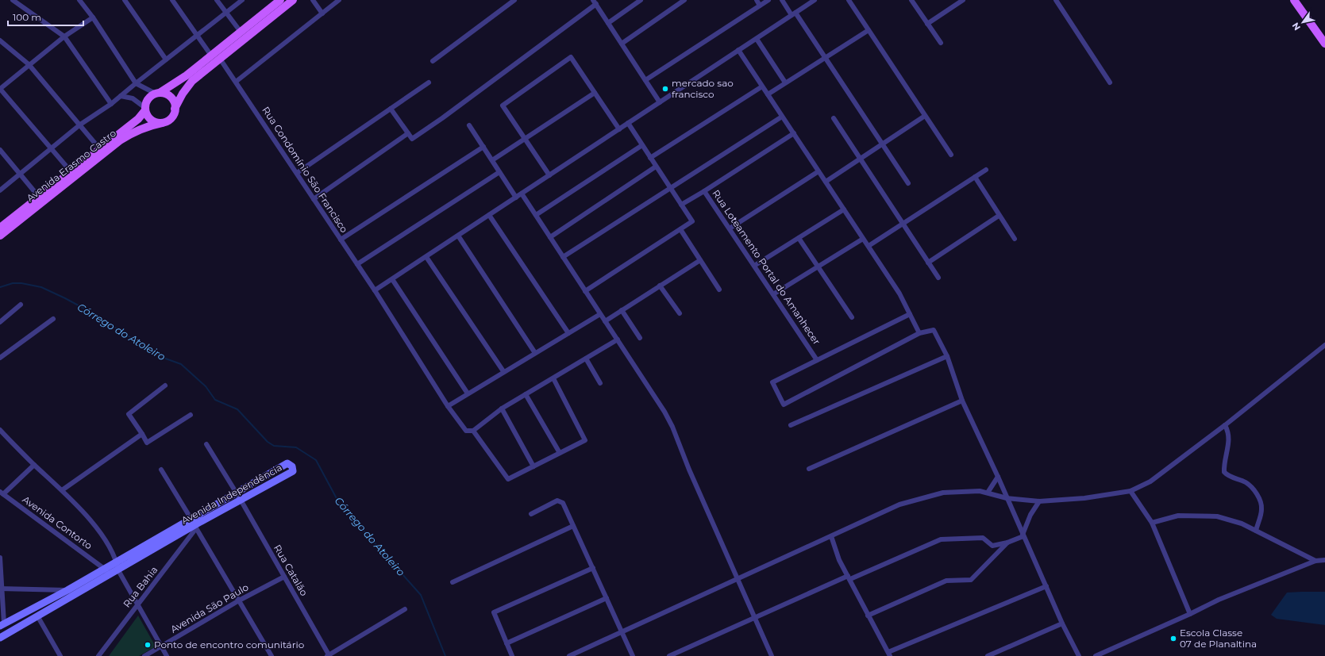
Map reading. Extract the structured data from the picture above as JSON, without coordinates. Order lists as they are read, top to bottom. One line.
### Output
{"streets":{"main road":["Avenida Erasmo Castro"],"street":["Rua Condomínio São Francisco","Rua Loteamento Portal do Amanhecer","Avenida Independência","Avenida Contorto","Rua Catalão","Rua Bahia","Avenida São Paulo"]},"crossings":[["Avenida Independência","Avenida Contorto"],["Avenida Independência","Rua Catalão"],["Avenida Independência","Rua Bahia"],["Rua Catalão","Avenida São Paulo"]],"water":["Córrego do Atoleiro"],"places":["mercado sao francisco","Escola Classe 07 de Planaltina","Ponto de encontro comunitário"],"scale_bar":"100 m","north":"bottom left"}
